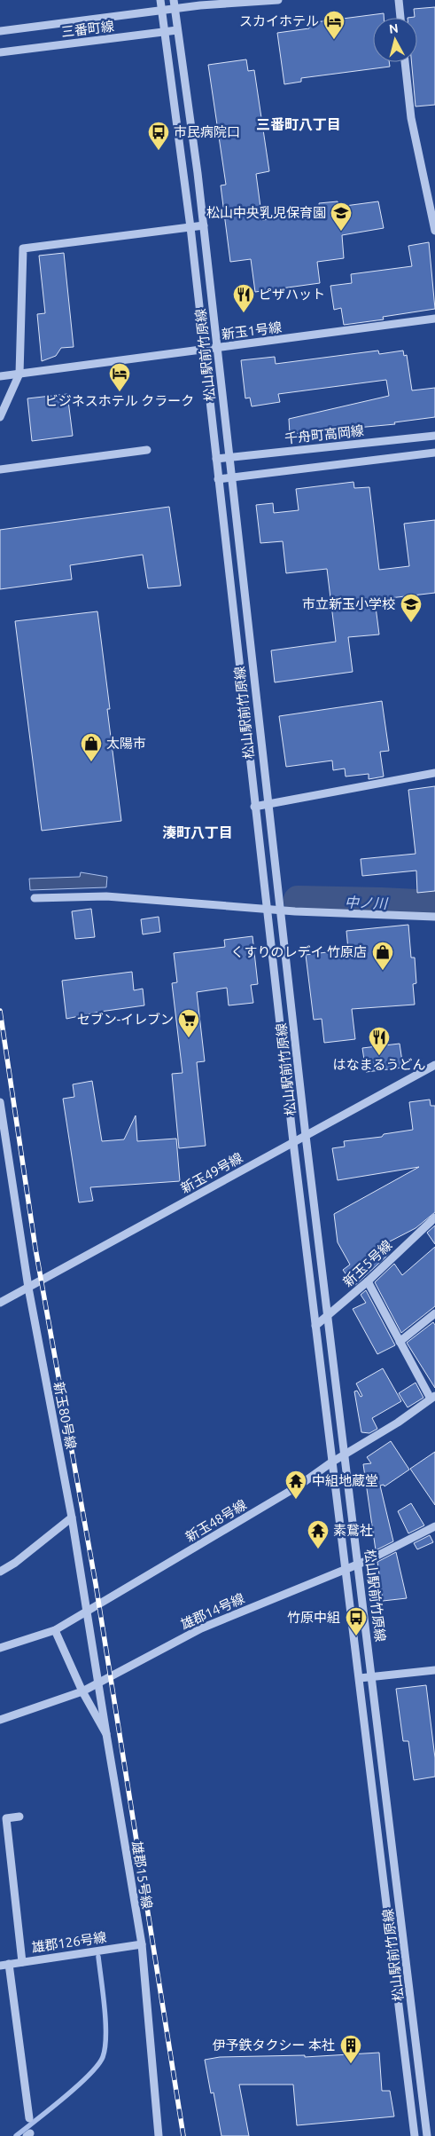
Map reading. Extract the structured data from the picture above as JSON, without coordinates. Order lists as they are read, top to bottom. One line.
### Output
{"streets":{"street":["三番町線","新玉1号線","松山駅前竹原線","千舟町高岡線","新玉49号線","新玉5号線","新玉80号線","新玉48号線","雄郡14号線","雄郡15号線","雄郡126号線"]},"crossings":[["三番町線","松山駅前竹原線"],["新玉1号線","松山駅前竹原線"],["松山駅前竹原線","千舟町高岡線"],["松山駅前竹原線","新玉49号線"],["松山駅前竹原線","新玉5号線"],["松山駅前竹原線","新玉48号線"],["松山駅前竹原線","雄郡14号線"],["新玉49号線","新玉80号線"],["新玉80号線","新玉48号線"],["新玉80号線","雄郡14号線"],["新玉80号線","雄郡15号線"],["新玉48号線","雄郡15号線"],["雄郡14号線","雄郡15号線"],["雄郡15号線","雄郡126号線"]],"districts":["三番町八丁目","湊町八丁目"],"water":["中ノ川"],"places":{"hotel":["スカイホテル","ビジネスホテル クラーク"],"bus stop":["市民病院口","竹原中組"],"school or university":["松山中央乳児保育園","市立新玉小学校"],"restaurant":["ピザハット","はなまるうどん"],"shop":["太陽市","くすりのレデイ 竹原店"],"supermarket":["セブン-イレブン"],"temple":["中組地蔵堂","素鵞社"],"building":["伊予鉄タクシー 本社"]},"north":"top"}
